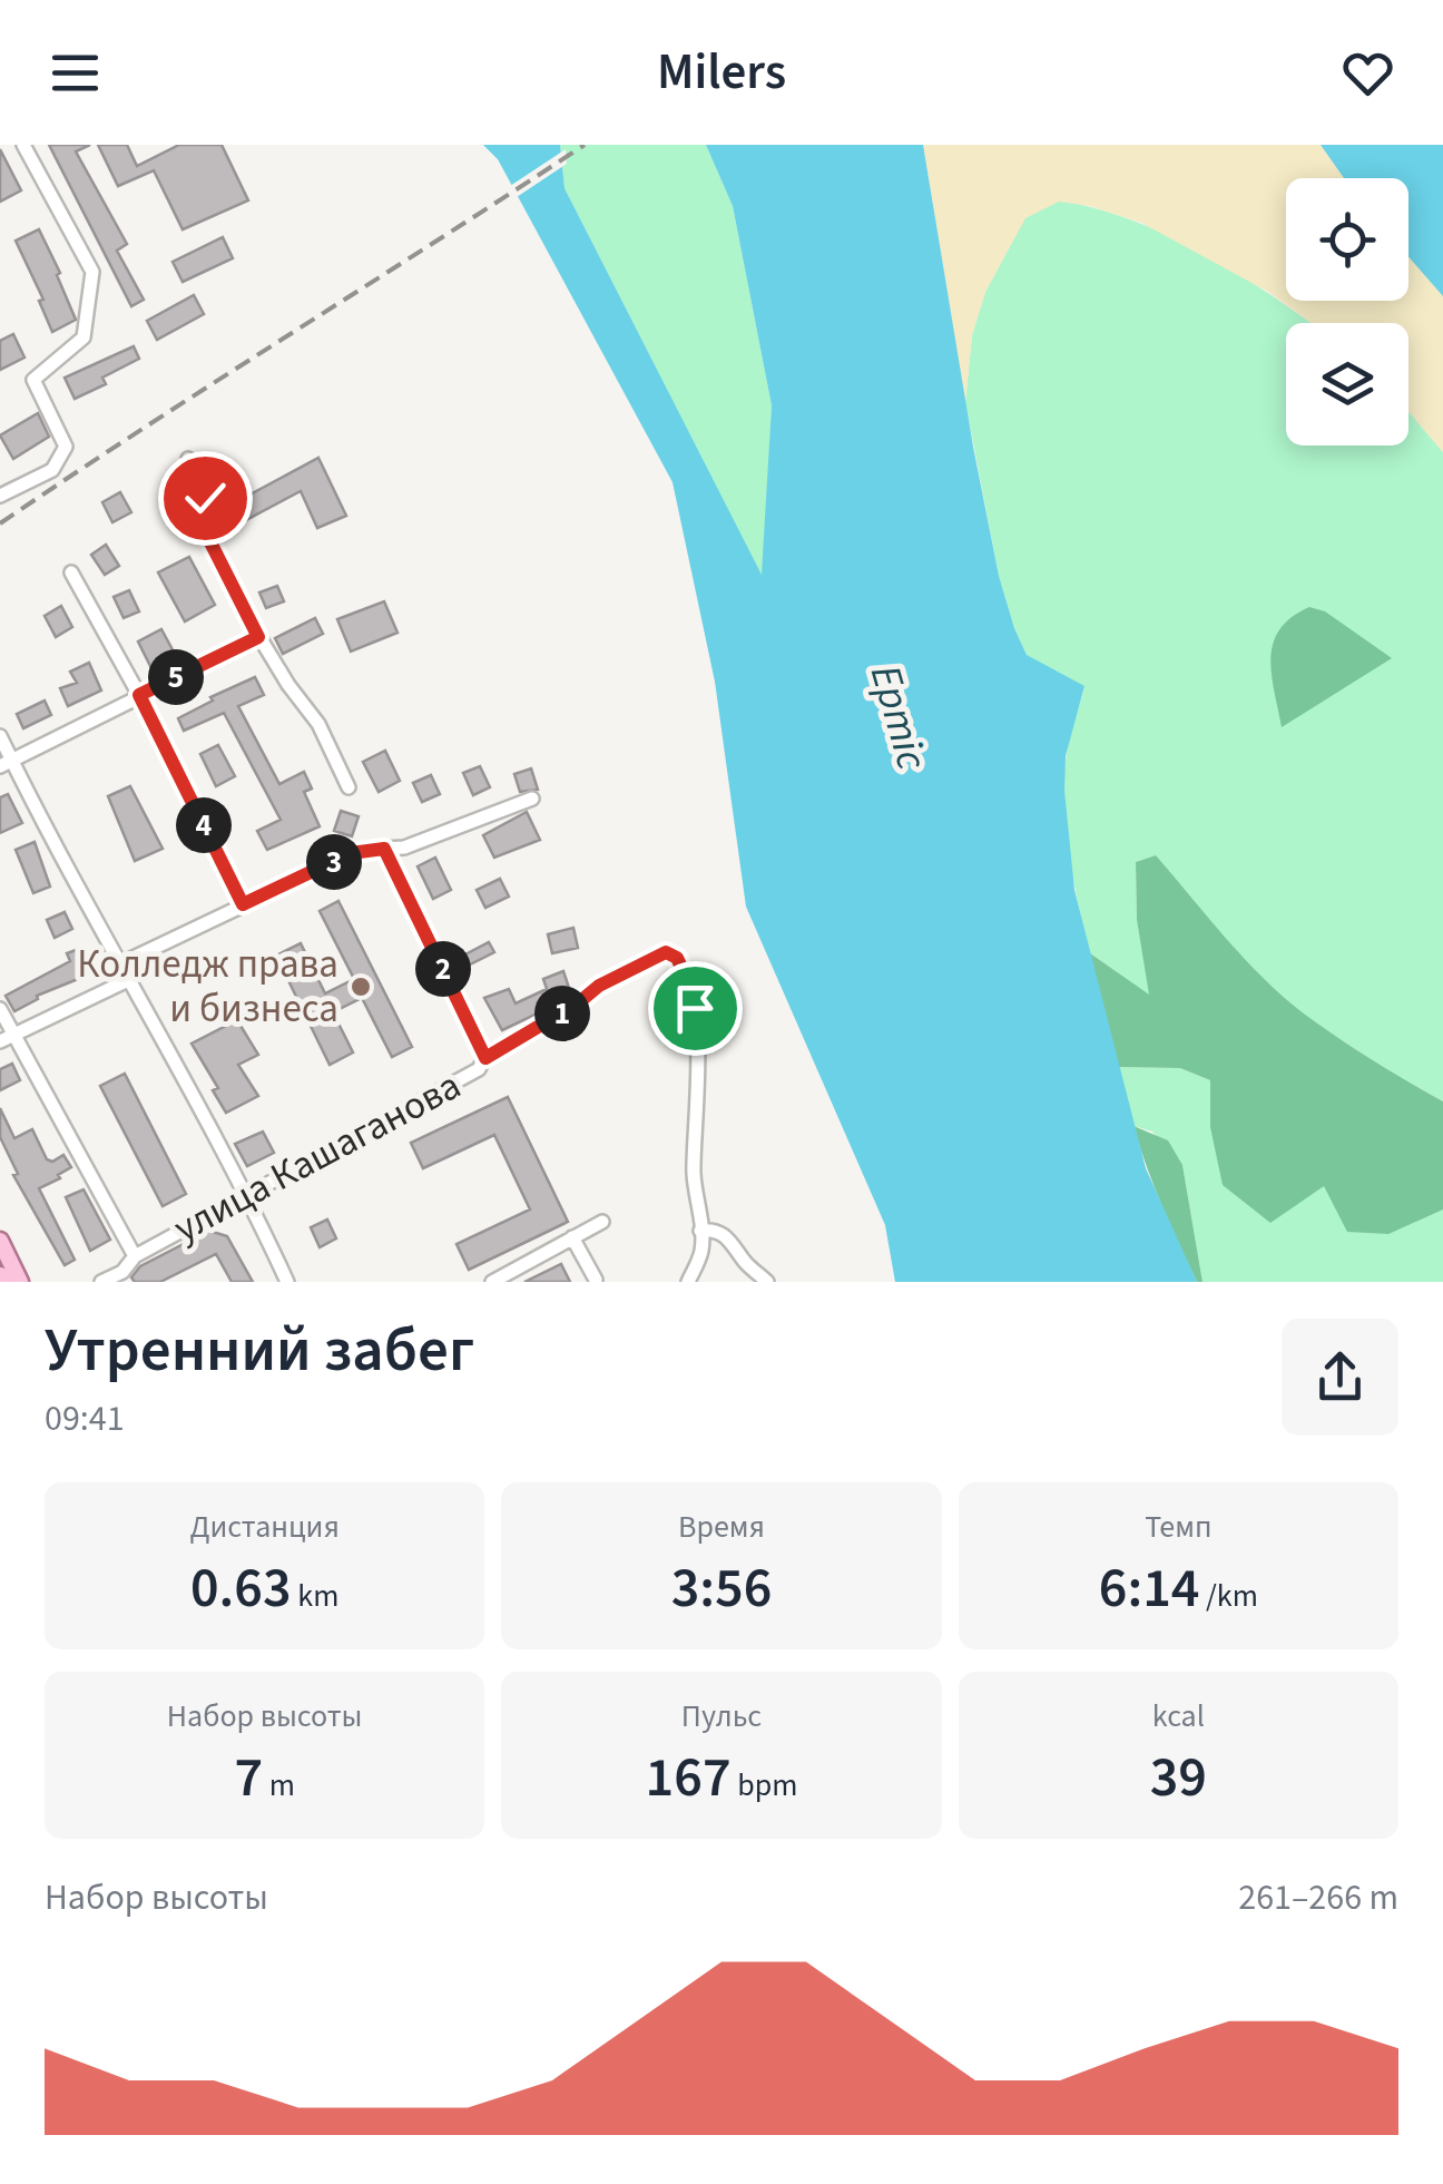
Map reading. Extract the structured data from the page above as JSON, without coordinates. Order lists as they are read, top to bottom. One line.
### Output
{"streets":{"street":["улица Кашаганова"]},"water":["Ертіс"],"places":["Колледж права и бизнеса"],"page":{"header":"Milers","pins":["5","4","3","2","1"],"heading":["Утренний забег","09:41"],"stats":[["Дистанция","0.63 km"],["Время","3:56"],["Темп","6:14 /km"],["Набор высоты","7 m"],["Пульс","167 bpm"],["kcal","39"]],"chart":["Набор высоты","261–266 m"]}}
